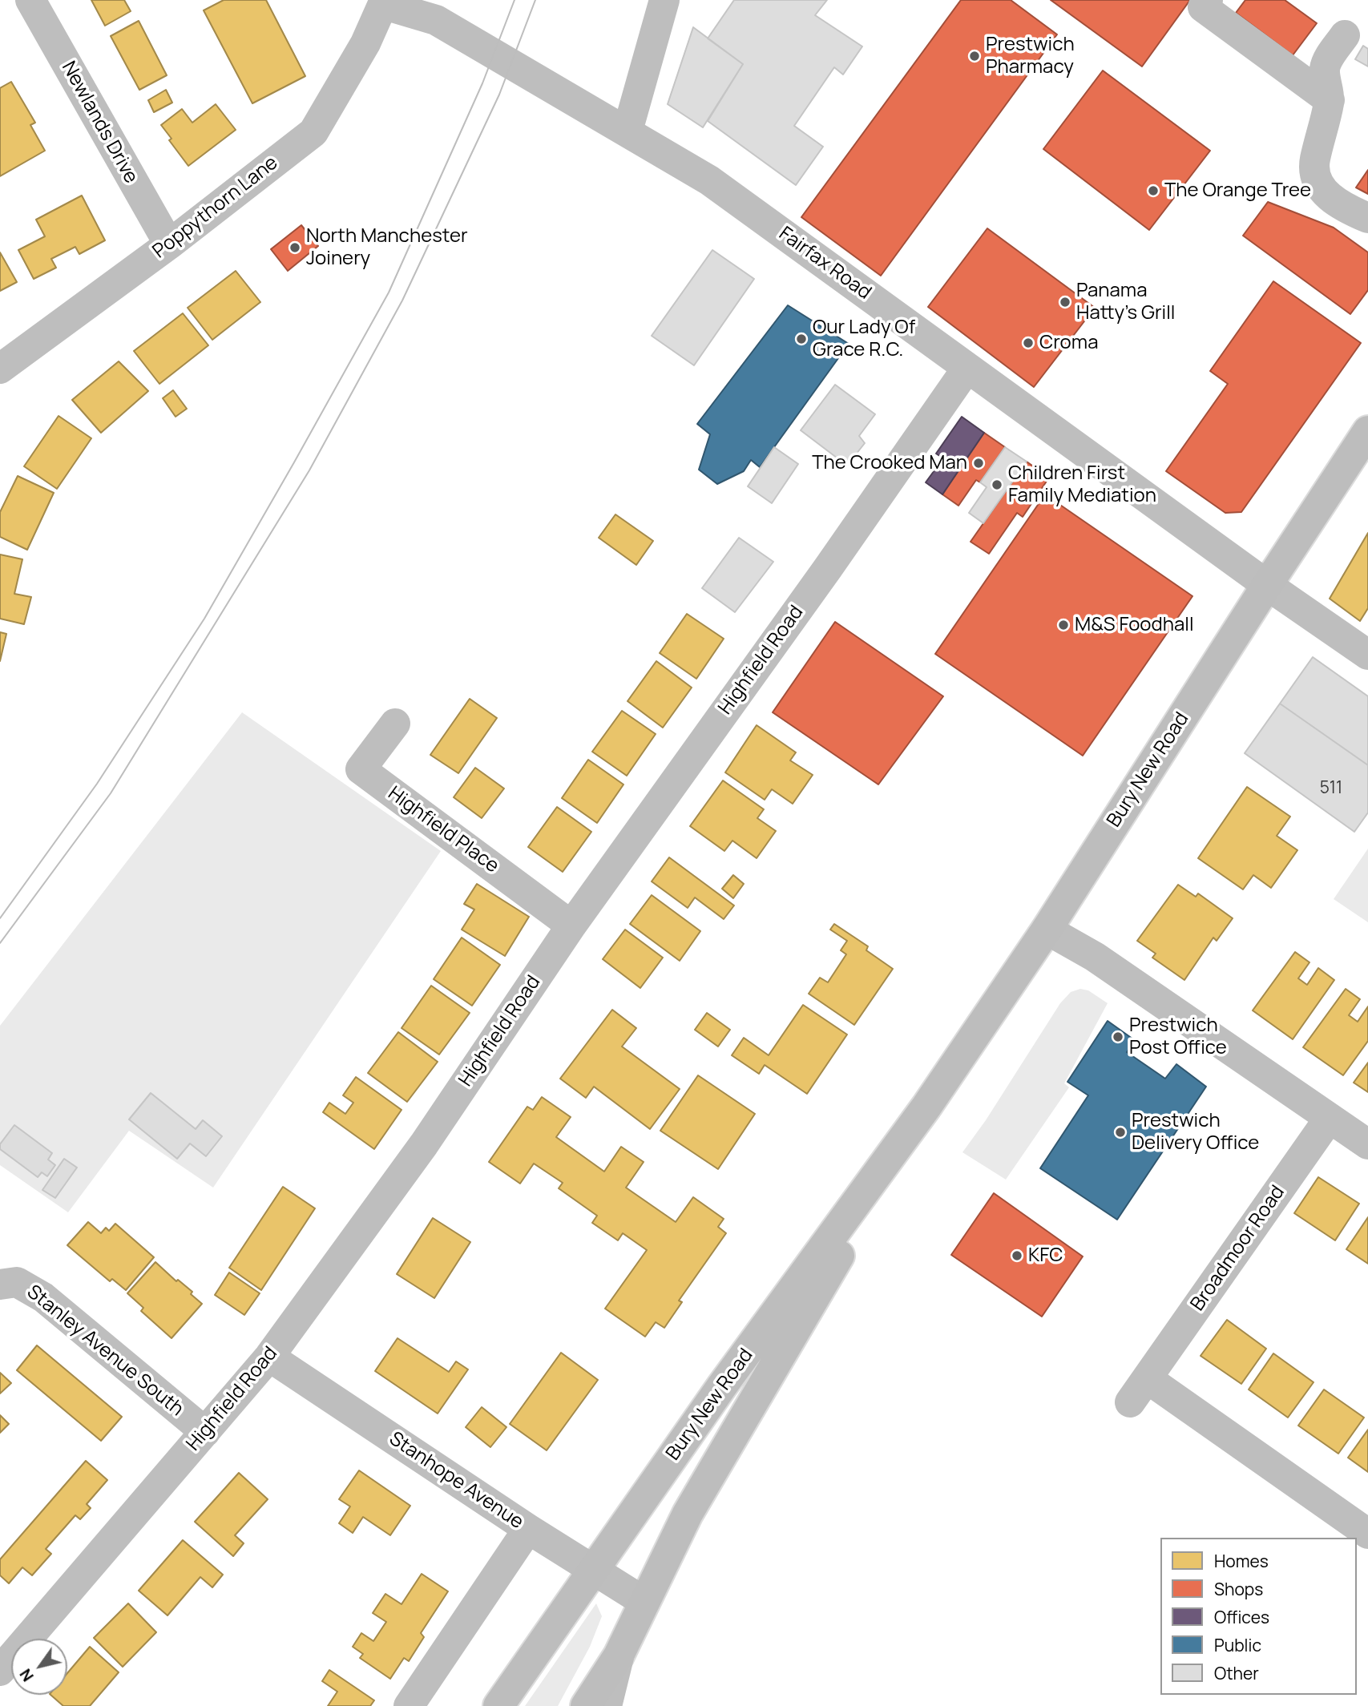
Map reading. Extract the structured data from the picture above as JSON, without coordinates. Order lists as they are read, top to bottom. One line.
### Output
{"streets":{"highway":["Bury New Road"],"street":["Newlands Drive","Poppythorn Lane","Fairfax Road","Highfield Road","Highfield Place","Broadmoor Road","Stanley Avenue South","Stanhope Avenue"]},"crossings":[["Newlands Drive","Poppythorn Lane"],["Poppythorn Lane","Fairfax Road"],["Fairfax Road","Highfield Road"],["Fairfax Road","Bury New Road"],["Highfield Road","Highfield Place"],["Highfield Road","Stanley Avenue South"],["Highfield Road","Stanhope Avenue"],["Bury New Road","Stanhope Avenue"]],"places":["Prestwich Pharmacy","The Orange Tree","North Manchester Joinery","Panama Hatty’s Grill","Our Lady Of Grace R.C.","Croma","The Crooked Man","Children First Family Mediation","M&S Foodhall","Prestwich Post Office","Prestwich Delivery Office","KFC"],"house_numbers":["511"],"legend":["Homes","Shops","Offices","Public","Other"],"north":"bottom left"}
